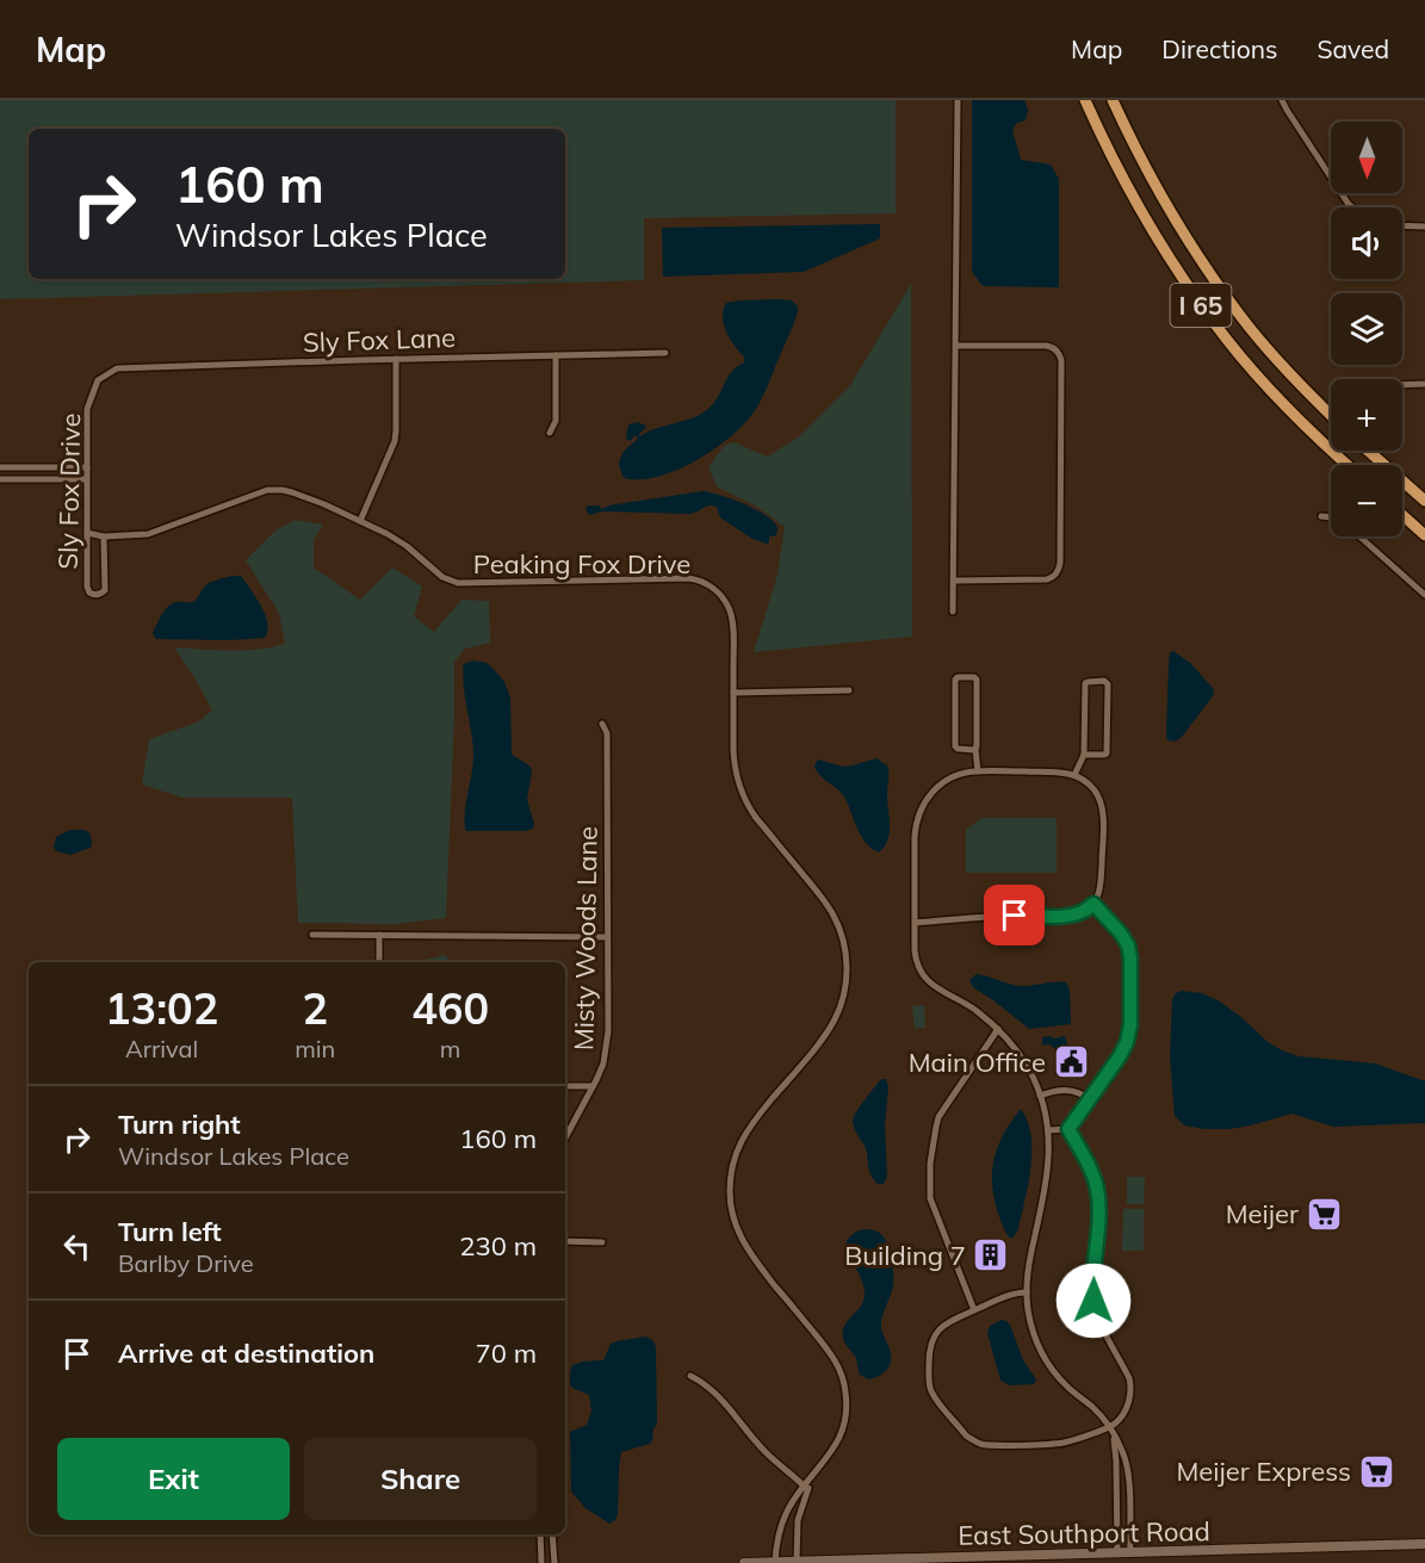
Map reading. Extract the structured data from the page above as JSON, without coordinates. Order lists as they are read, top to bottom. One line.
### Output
{"streets":{"highway":["I 65"],"main road":["East Southport Road"],"street":["Sly Fox Lane","Sly Fox Drive","Peaking Fox Drive","Misty Woods Lane"]},"crossings":[["Sly Fox Lane","Sly Fox Drive"],["Sly Fox Drive","Peaking Fox Drive"]],"places":{"public building":["Main Office"],"supermarket":["Meijer","Meijer Express"],"building":["Building 7"]},"north":"bottom","page":{"header":"Map","nav":["Map","Directions","Saved"],"map_buttons":["+","−"],"turn":["160 m","Windsor Lakes Place"],"eta":["13:02","Arrival","2","min","460","m"],"list":[{"name":"Turn right","note":"Windsor Lakes Place","value":"160 m"},{"name":"Turn left","note":"Barlby Drive","value":"230 m"},{"name":"Arrive at destination","value":"70 m"}],"buttons":["Exit","Share"]}}
